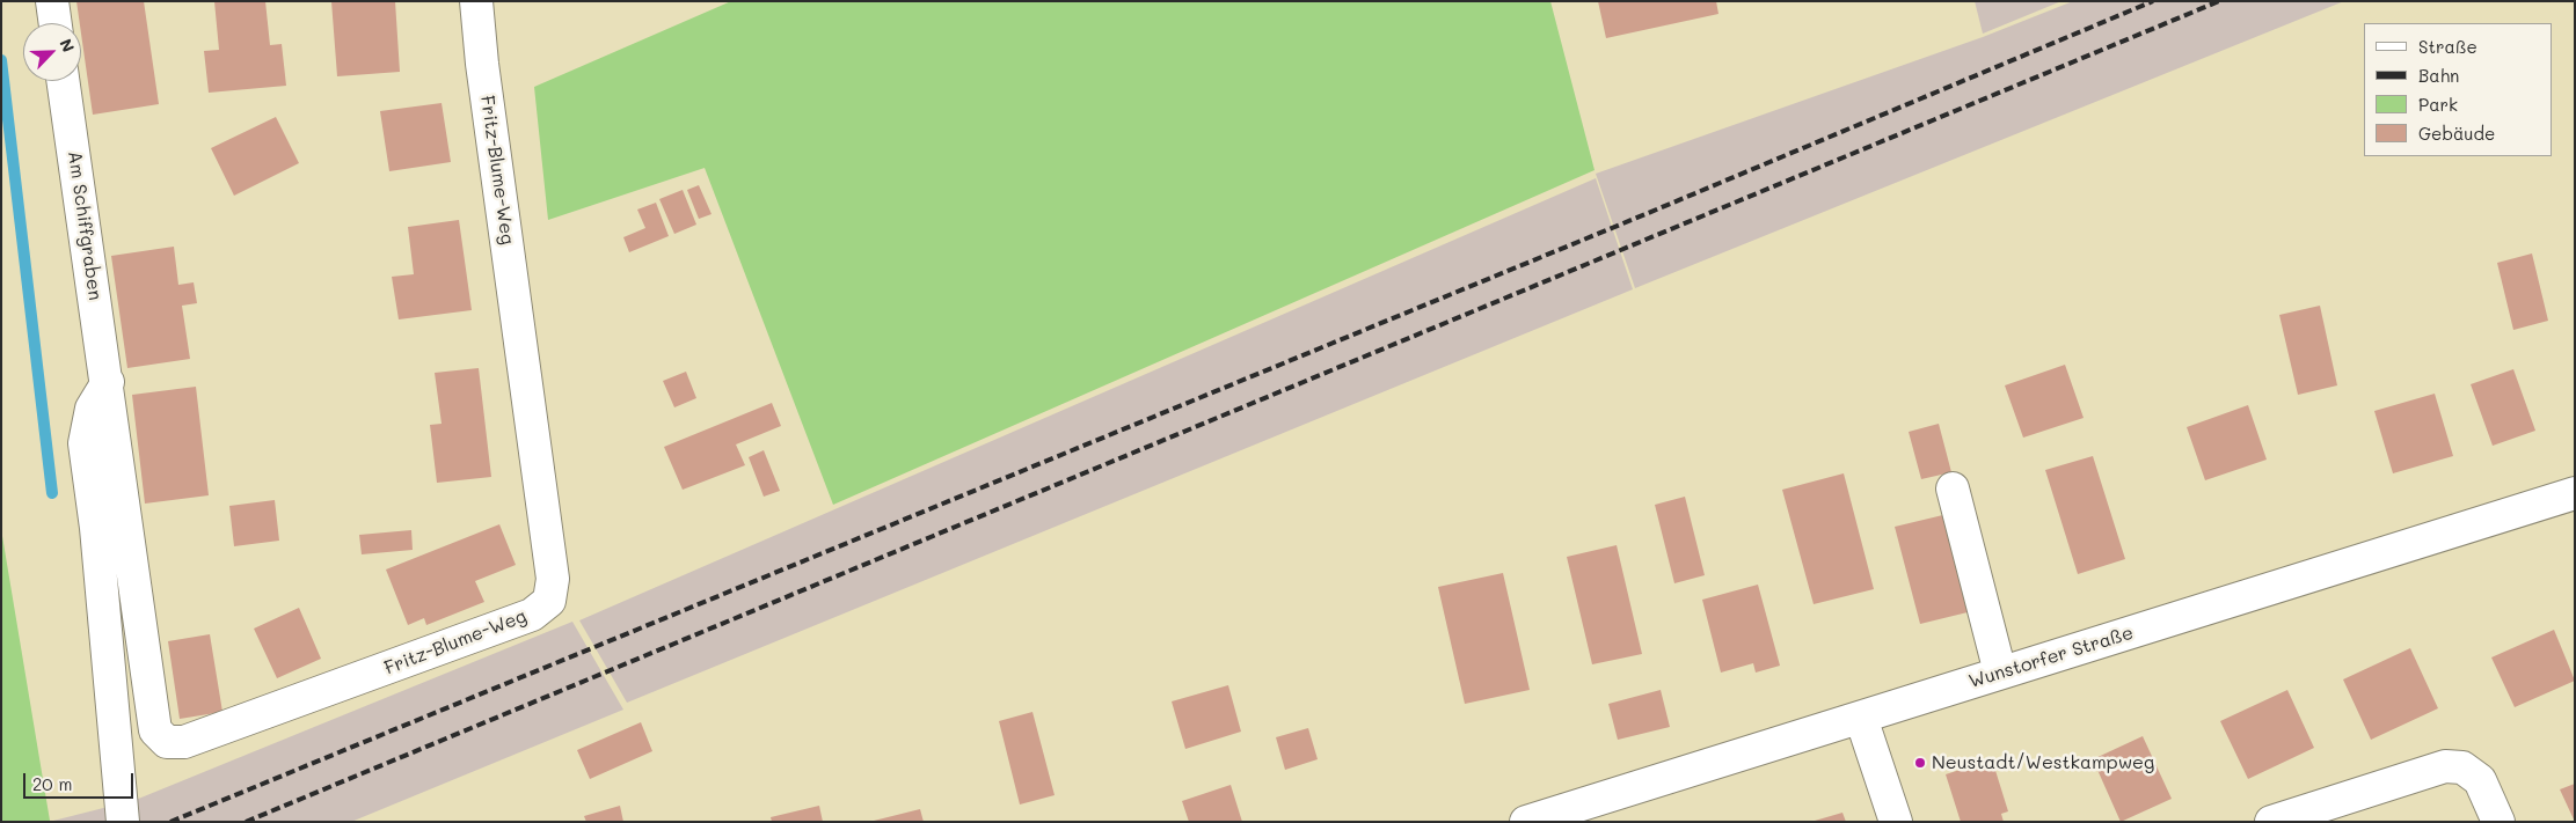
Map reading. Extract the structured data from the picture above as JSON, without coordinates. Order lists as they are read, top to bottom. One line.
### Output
{"streets":{"street":["Fritz-Blume-Weg","Am Schiffgraben","Wunstorfer Straße"]},"crossings":[["Fritz-Blume-Weg","Am Schiffgraben"]],"places":["Neustadt/Westkampweg"],"legend":["Straße","Bahn","Park","Gebäude"],"scale_bar":"20 m","north":"top right"}
